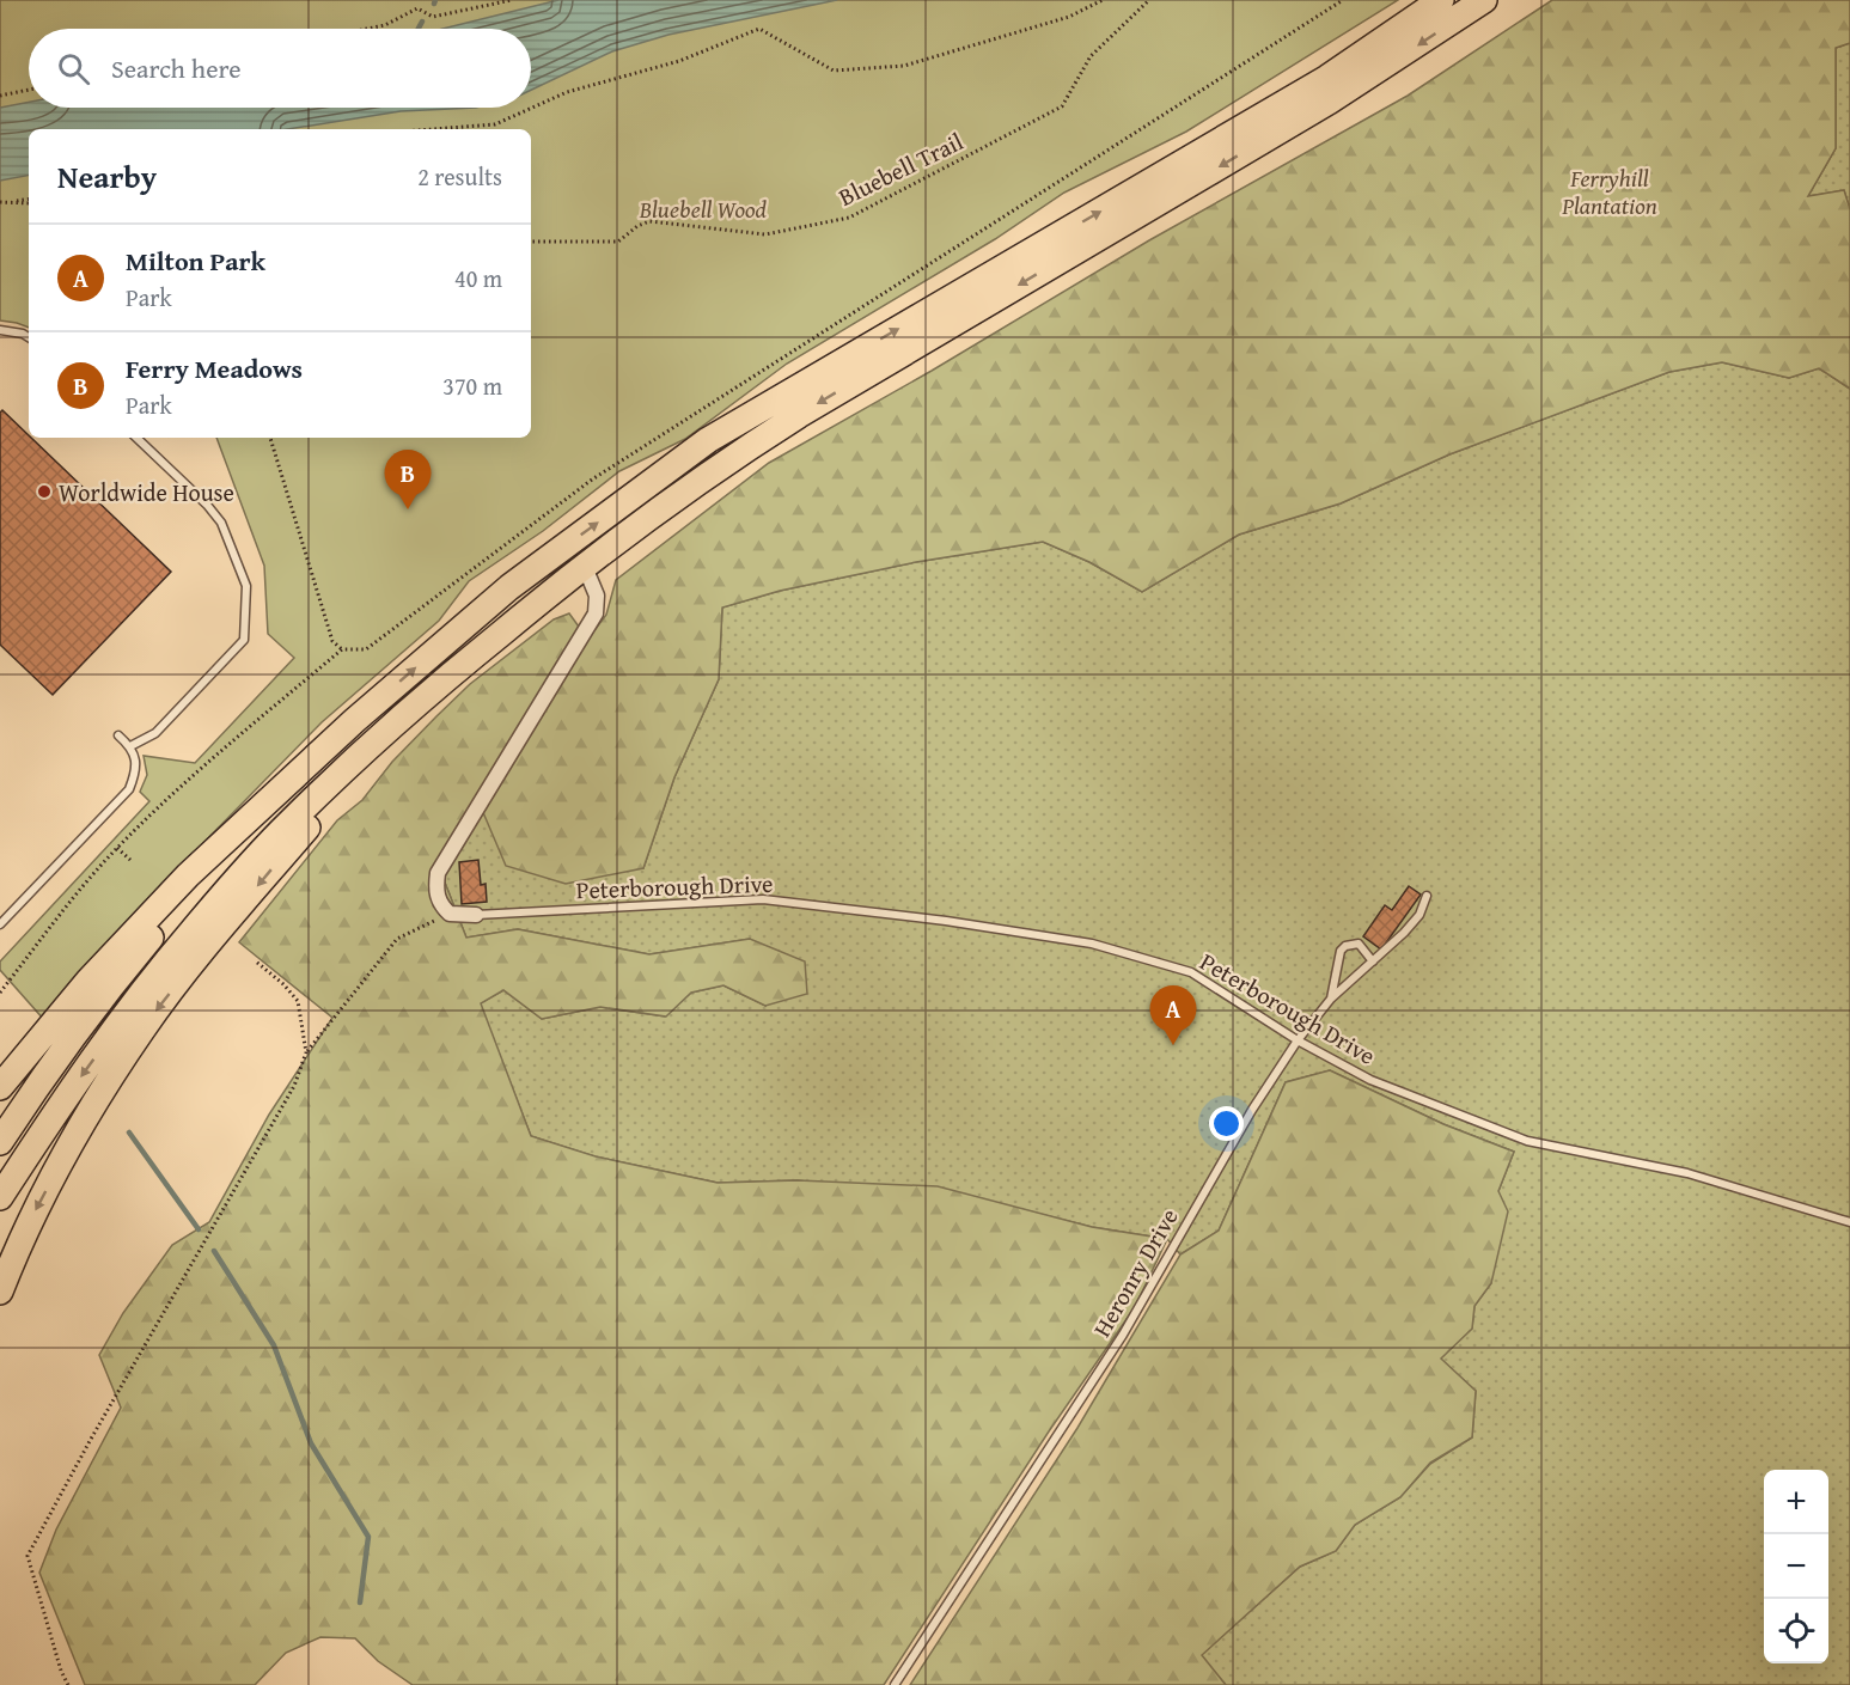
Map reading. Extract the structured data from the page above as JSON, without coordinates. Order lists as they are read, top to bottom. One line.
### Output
{"streets":{"lane":["Peterborough Drive","Heronry Drive"],"path":["Bluebell Trail"]},"crossings":[["Peterborough Drive","Heronry Drive"]],"parks":["Ferryhill Plantation","Bluebell Wood"],"places":["Worldwide House"],"page":{"search":"Search here","heading":["Nearby","2 results"],"list":[{"mark":"A","name":"Milton Park","note":"Park","value":"40 m"},{"mark":"B","name":"Ferry Meadows","note":"Park","value":"370 m"}],"pins":["B","A"],"map_buttons":["+","−"]}}
